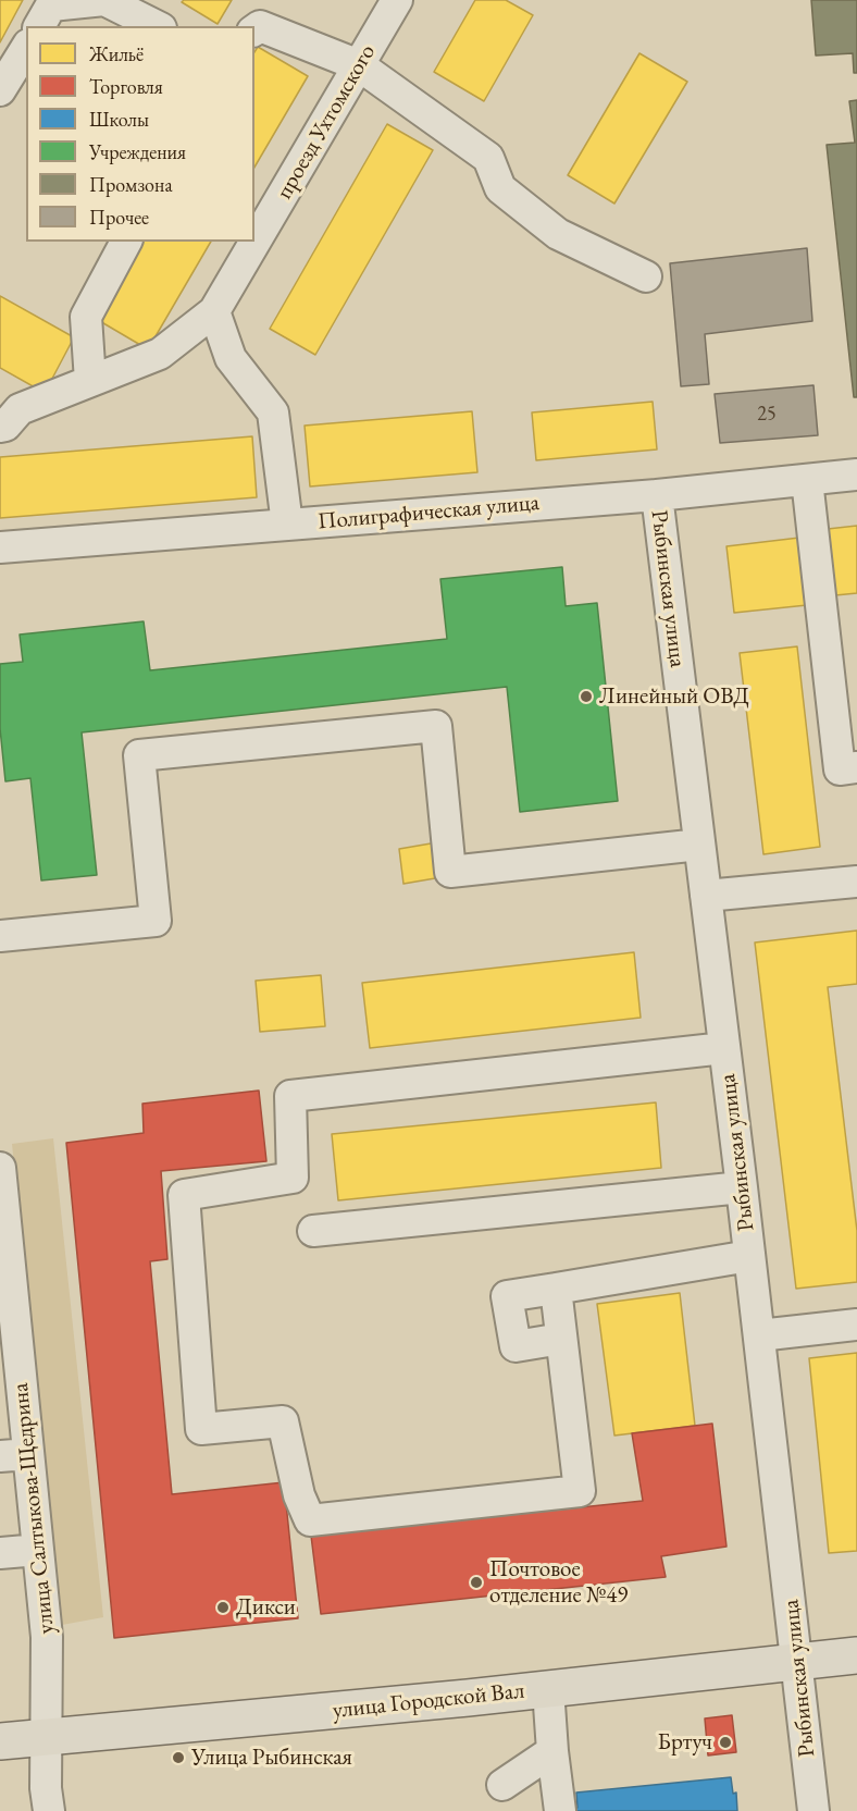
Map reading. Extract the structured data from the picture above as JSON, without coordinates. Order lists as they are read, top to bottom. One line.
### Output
{"streets":{"main road":["улица Городской Вал"],"street":["проезд Ухтомского","Полиграфическая улица","Рыбинская улица","улица Салтыкова-Щедрина"]},"crossings":[["Полиграфическая улица","Рыбинская улица"],["Рыбинская улица","улица Городской Вал"],["улица Салтыкова-Щедрина","улица Городской Вал"]],"places":["Линейный ОВД","Почтовое отделение №49","Дикси","Бртуч","Улица Рыбинская"],"house_numbers":["25"],"legend":["Жильё","Торговля","Школы","Учреждения","Промзона","Прочее"]}
